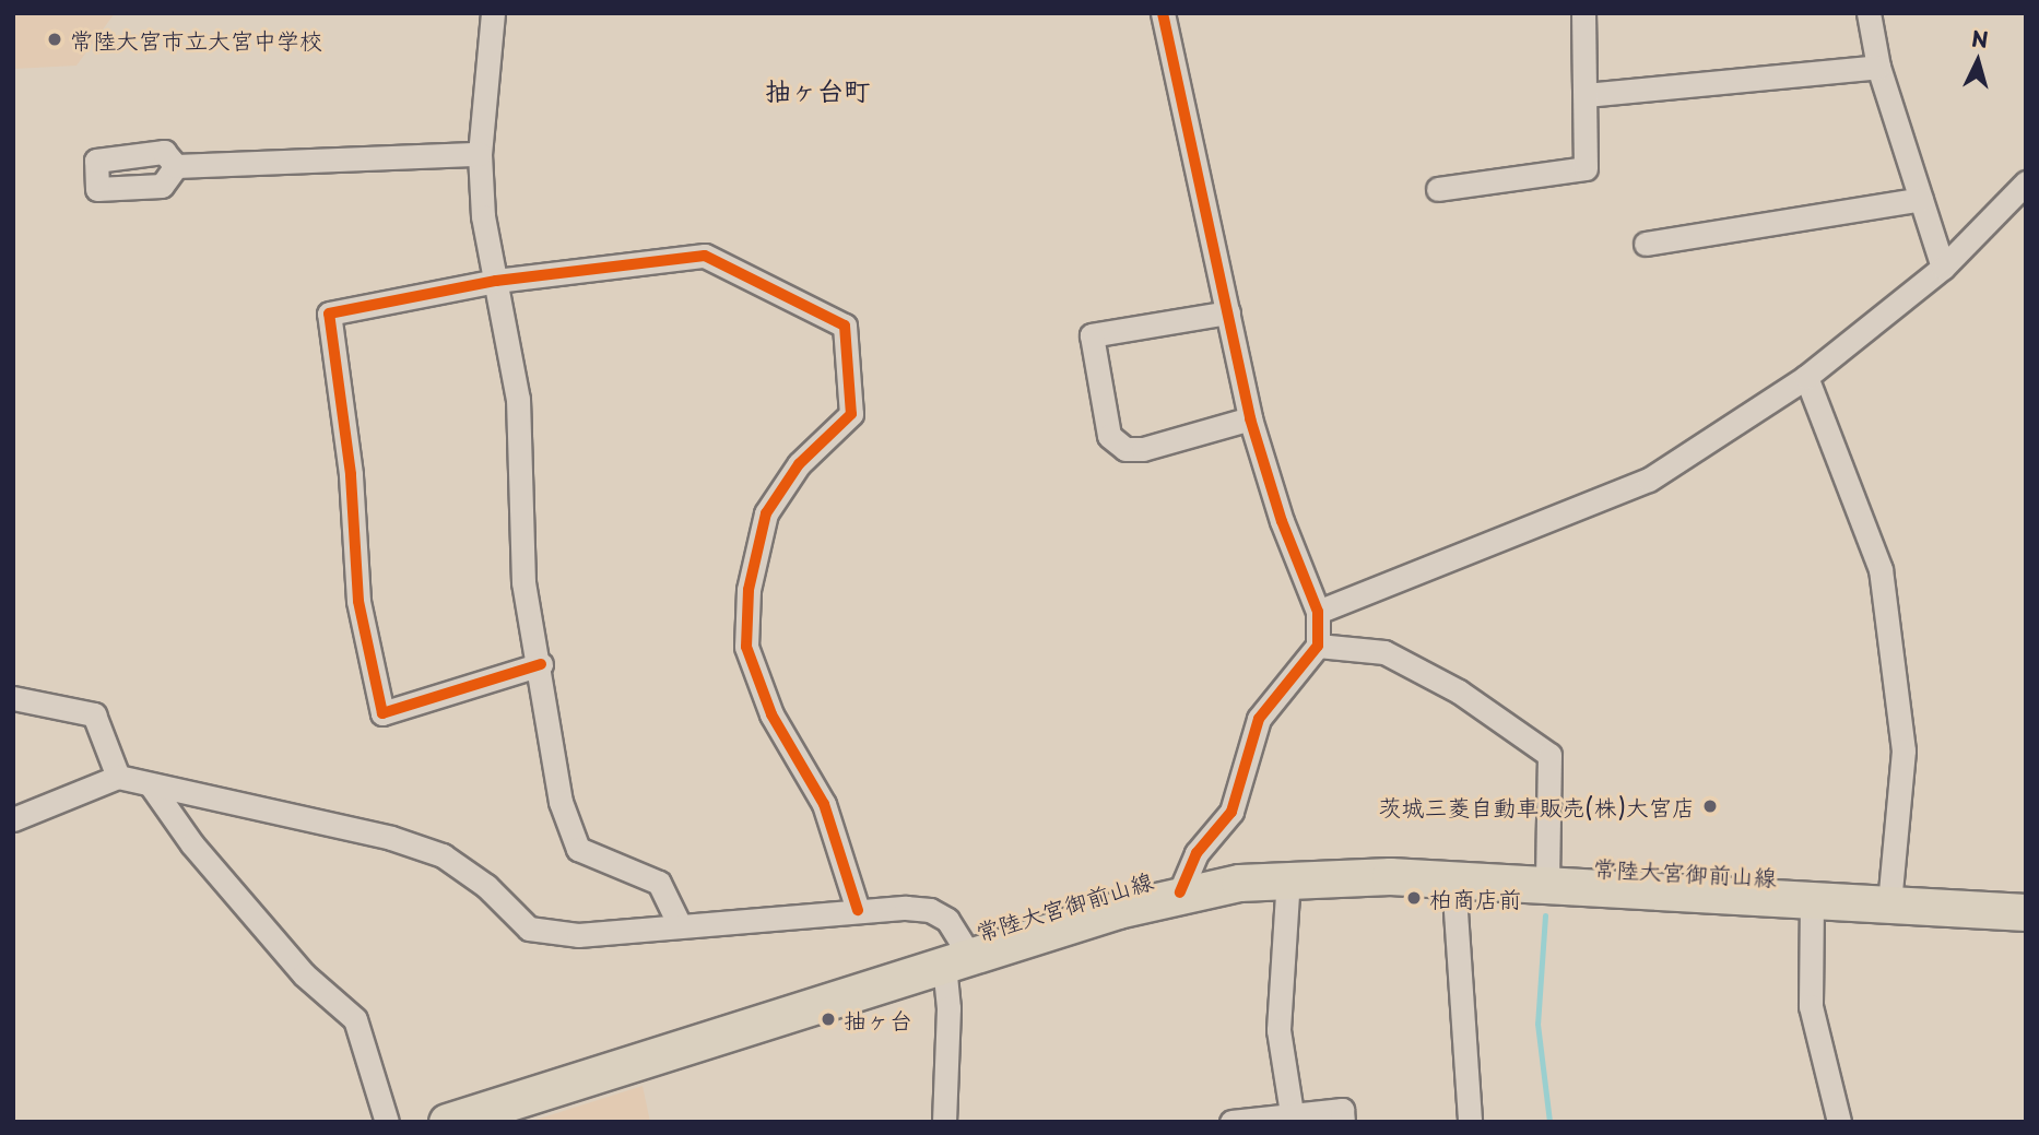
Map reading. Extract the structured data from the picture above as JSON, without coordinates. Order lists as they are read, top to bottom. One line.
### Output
{"streets":{"main road":["常陸大宮御前山線"]},"districts":["抽ヶ台町"],"places":["常陸大宮市立大宮中学校","茨城三菱自動車販売(株)大宮店","柏商店前","抽ヶ台"],"north":"top"}
